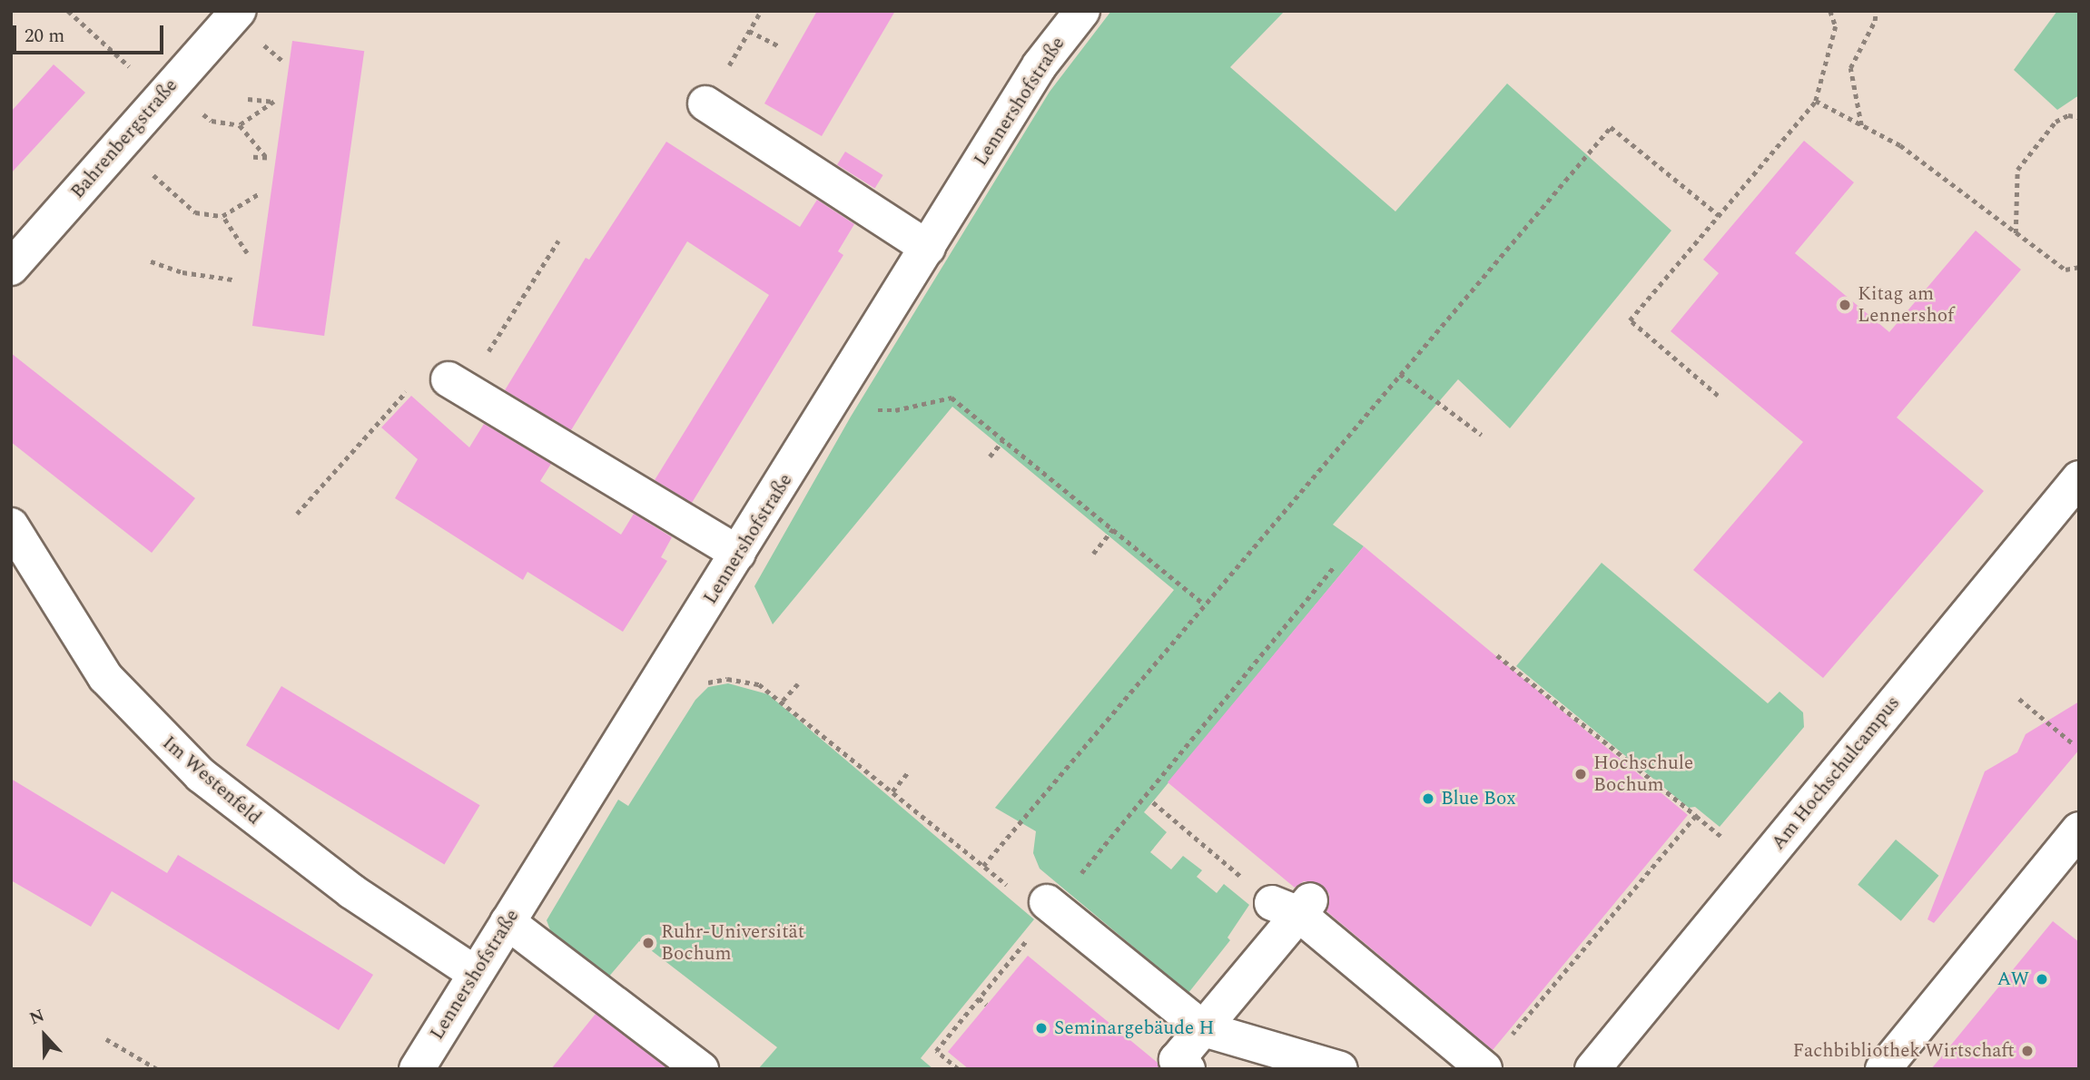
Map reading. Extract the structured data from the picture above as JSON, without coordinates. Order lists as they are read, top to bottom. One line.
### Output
{"streets":{"street":["Lennershofstraße","Bahrenbergstraße","Am Hochschulcampus","Im Westenfeld"]},"crossings":[["Lennershofstraße","Im Westenfeld"]],"places":["Kitag am Lennershof","Hochschule Bochum","Blue Box","Ruhr-Universität Bochum","AW","Seminargebäude H","Fachbibliothek Wirtschaft"],"scale_bar":"20 m","north":"top"}
